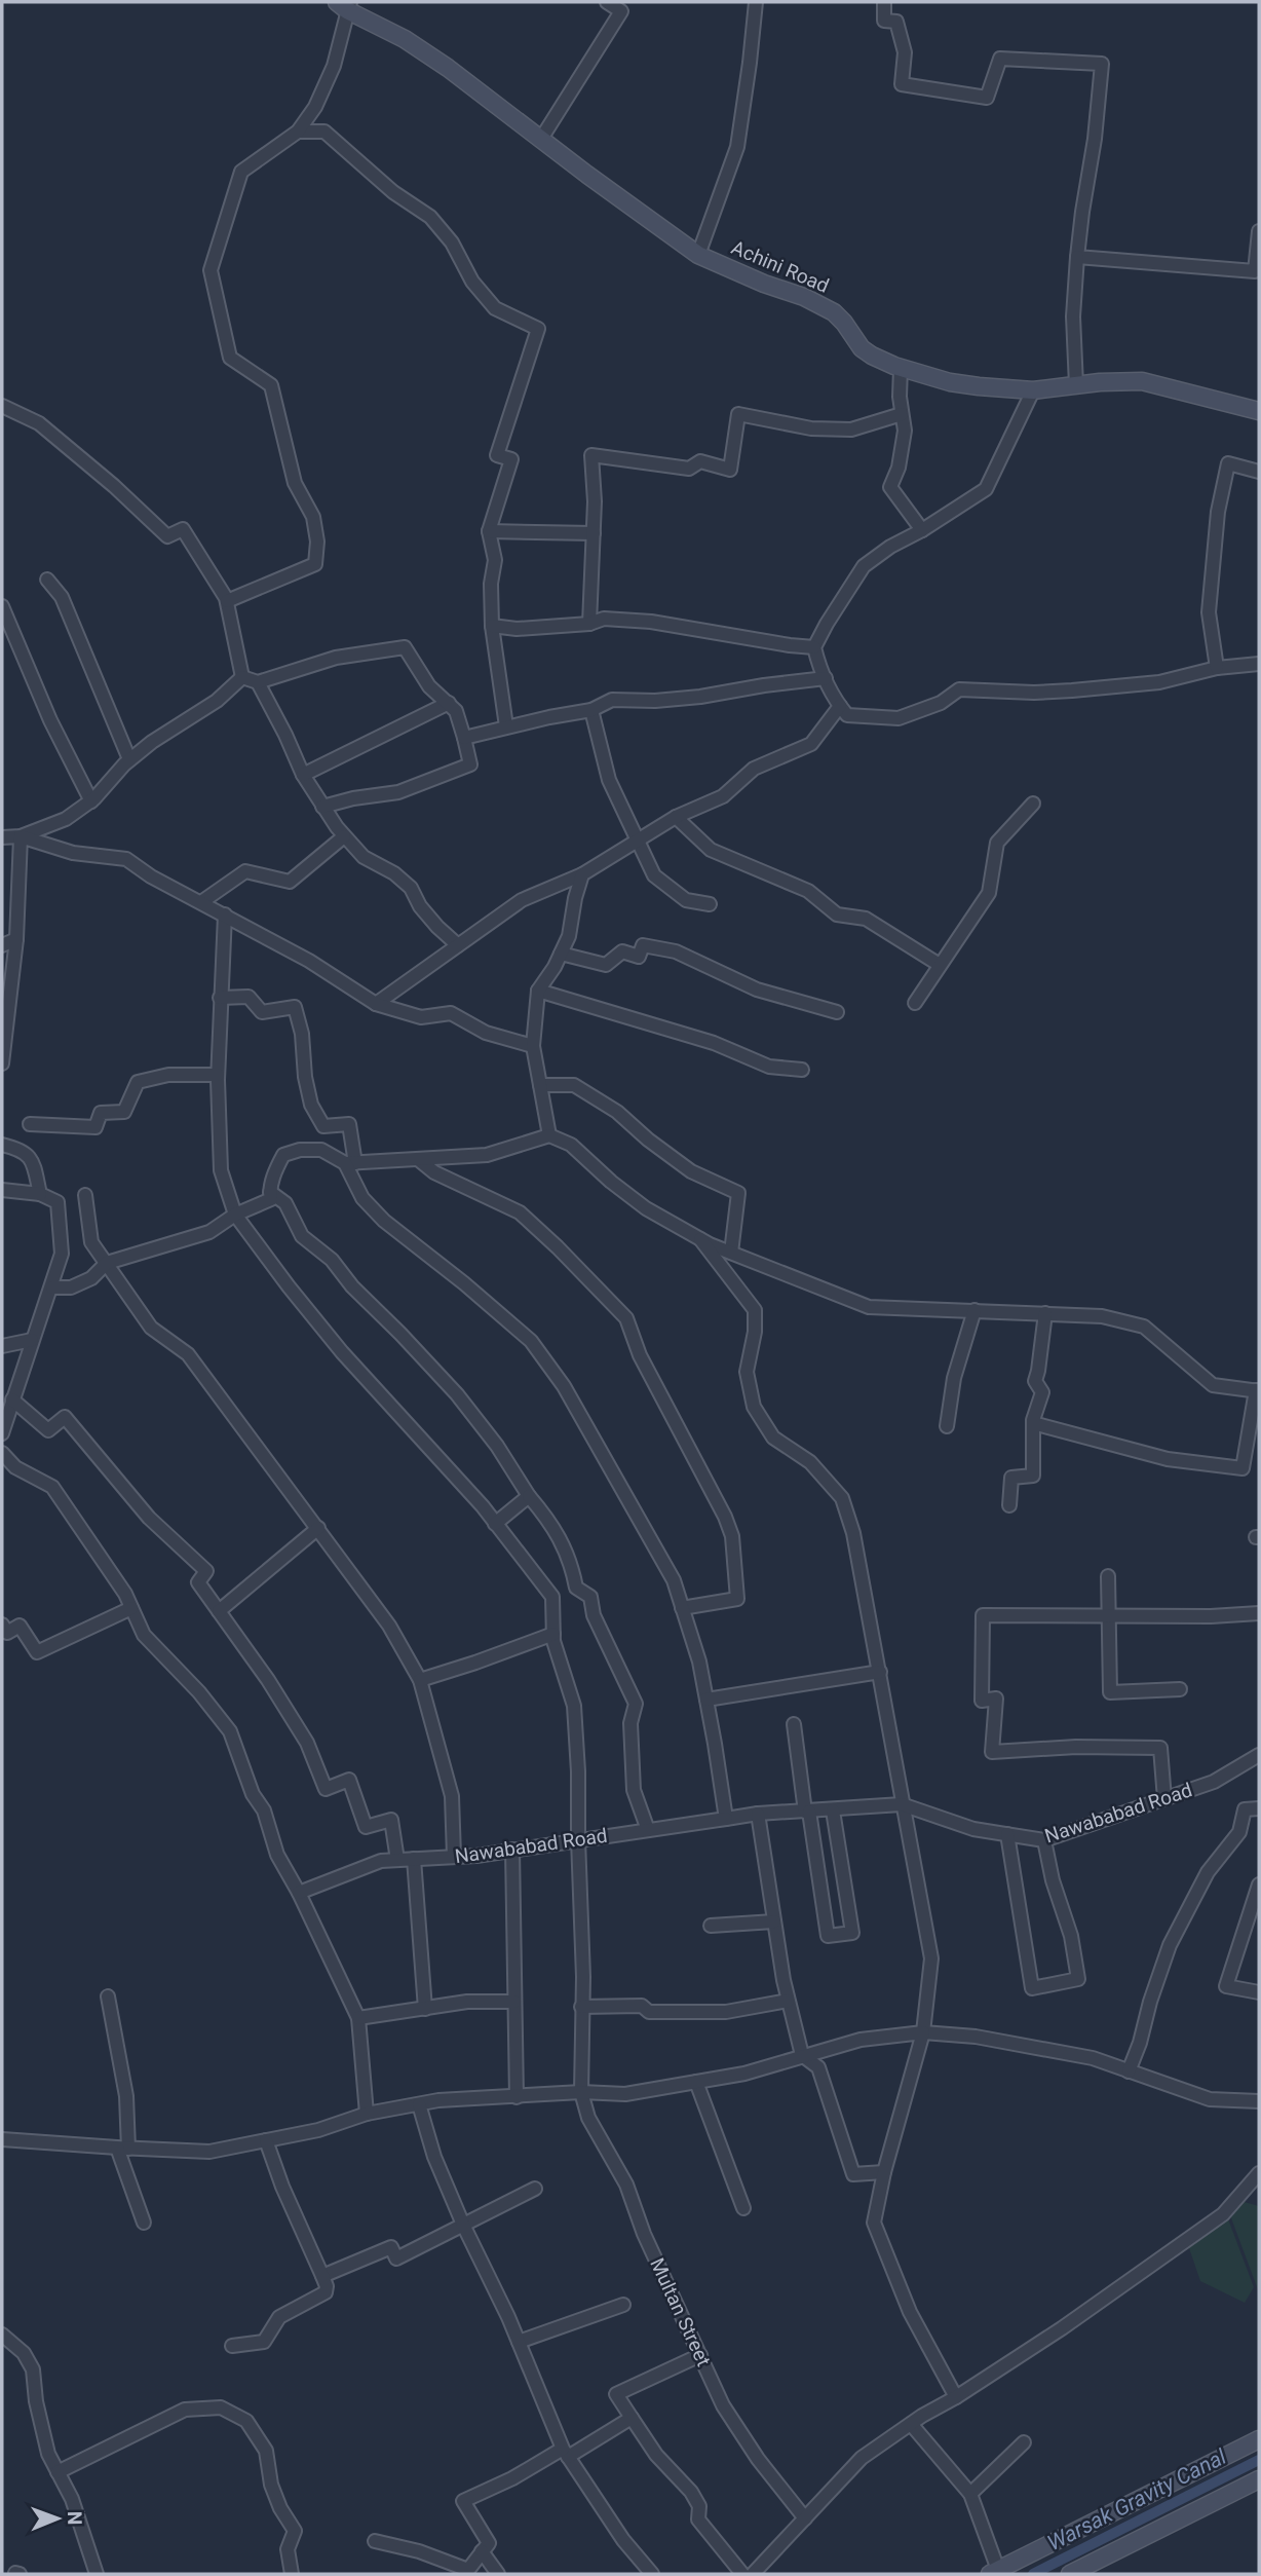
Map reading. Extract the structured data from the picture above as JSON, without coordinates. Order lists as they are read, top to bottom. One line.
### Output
{"streets":{"main road":["Achini Road"],"street":["Nawababad Road","Multan Street"]},"crossings":[["Nawababad Road","Multan Street"]],"water":["Warsak Gravity Canal"],"north":"right"}
